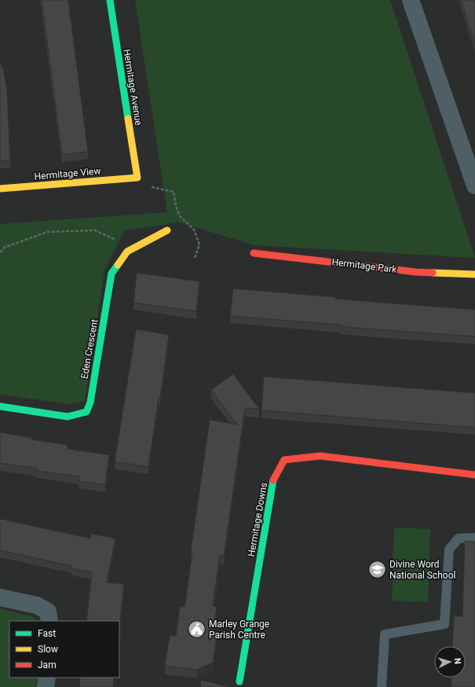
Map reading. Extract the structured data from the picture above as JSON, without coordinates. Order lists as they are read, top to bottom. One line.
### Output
{"streets":{"street":["Hermitage Avenue","Hermitage View","Hermitage Park","Eden Crescent","Hermitage Downs"]},"crossings":[["Hermitage Avenue","Hermitage View"]],"places":{"school or university":["Divine Word National School"],"public building":["Marley Grange Parish Centre"]},"legend":["Fast","Slow","Jam"],"north":"right"}
